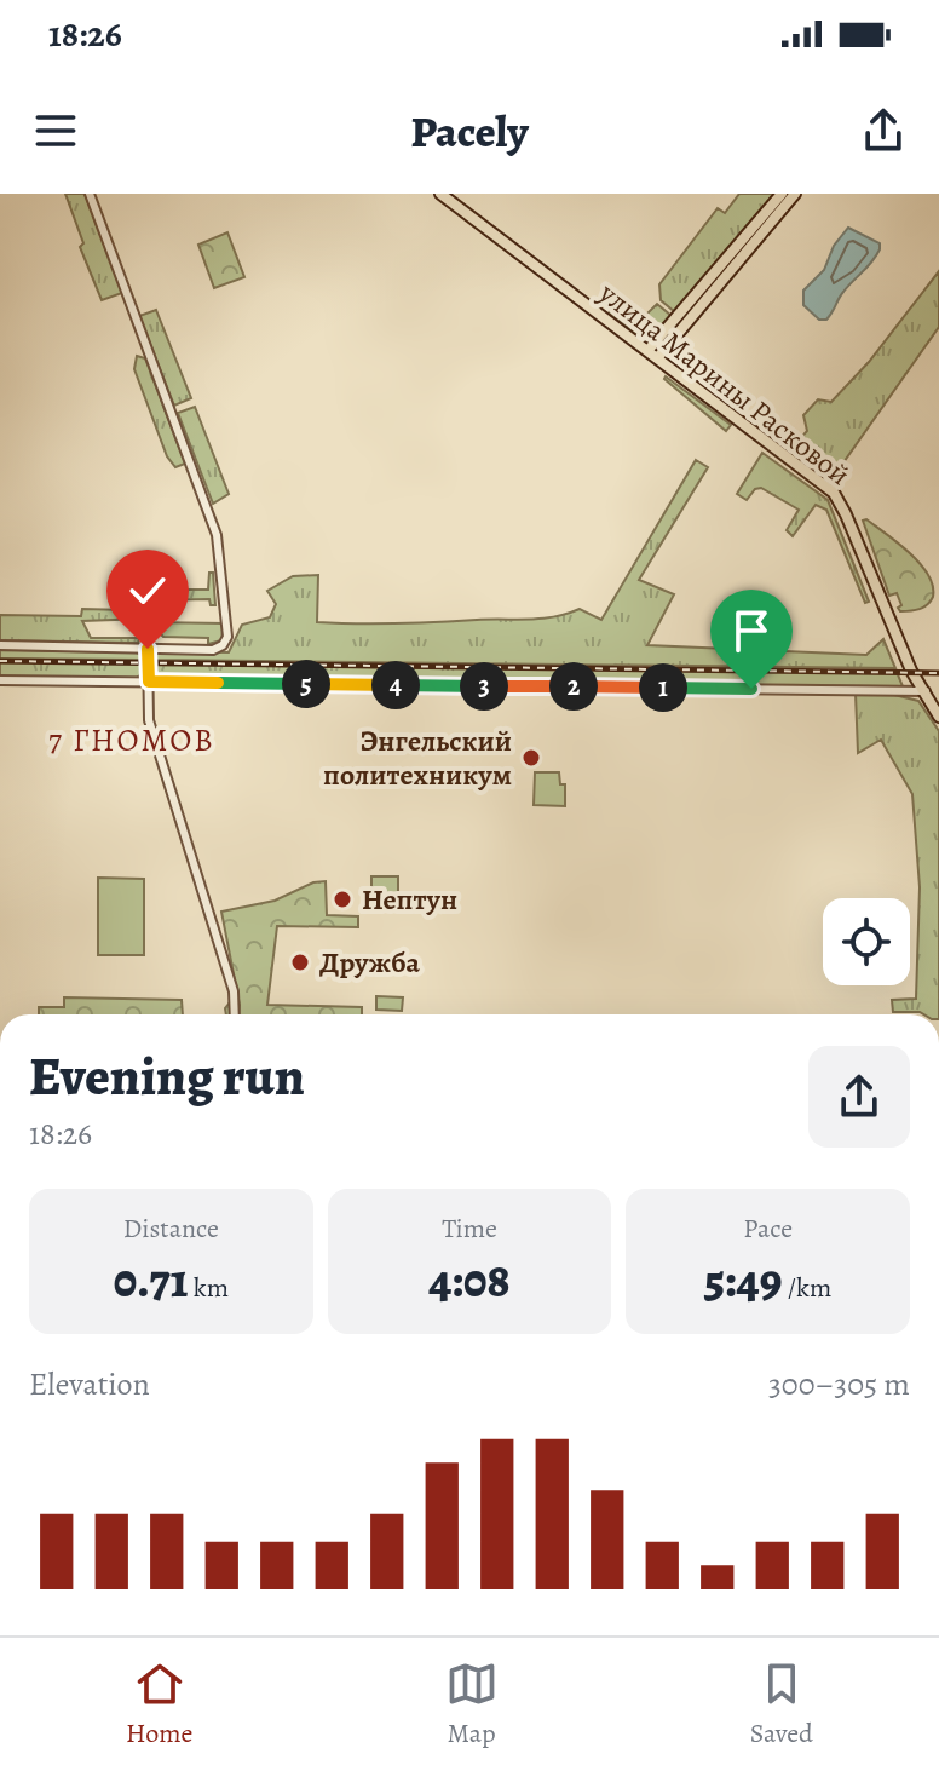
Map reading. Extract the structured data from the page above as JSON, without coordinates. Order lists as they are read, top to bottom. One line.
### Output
{"streets":{"main road":["улица Марины Расковой"]},"districts":["7 ГНОМОВ"],"places":["Энгельский политехникум","Нептун","Дружба"],"page":{"status":"18:26","header":"Pacely","pins":["5","4","2","3","1"],"heading":["Evening run","18:26"],"stats":[["Distance","0.71 km"],["Time","4:08"],["Pace","5:49 /km"]],"chart":["Elevation","300–305 m"],"tabs":["Home","Map","Saved"]}}
